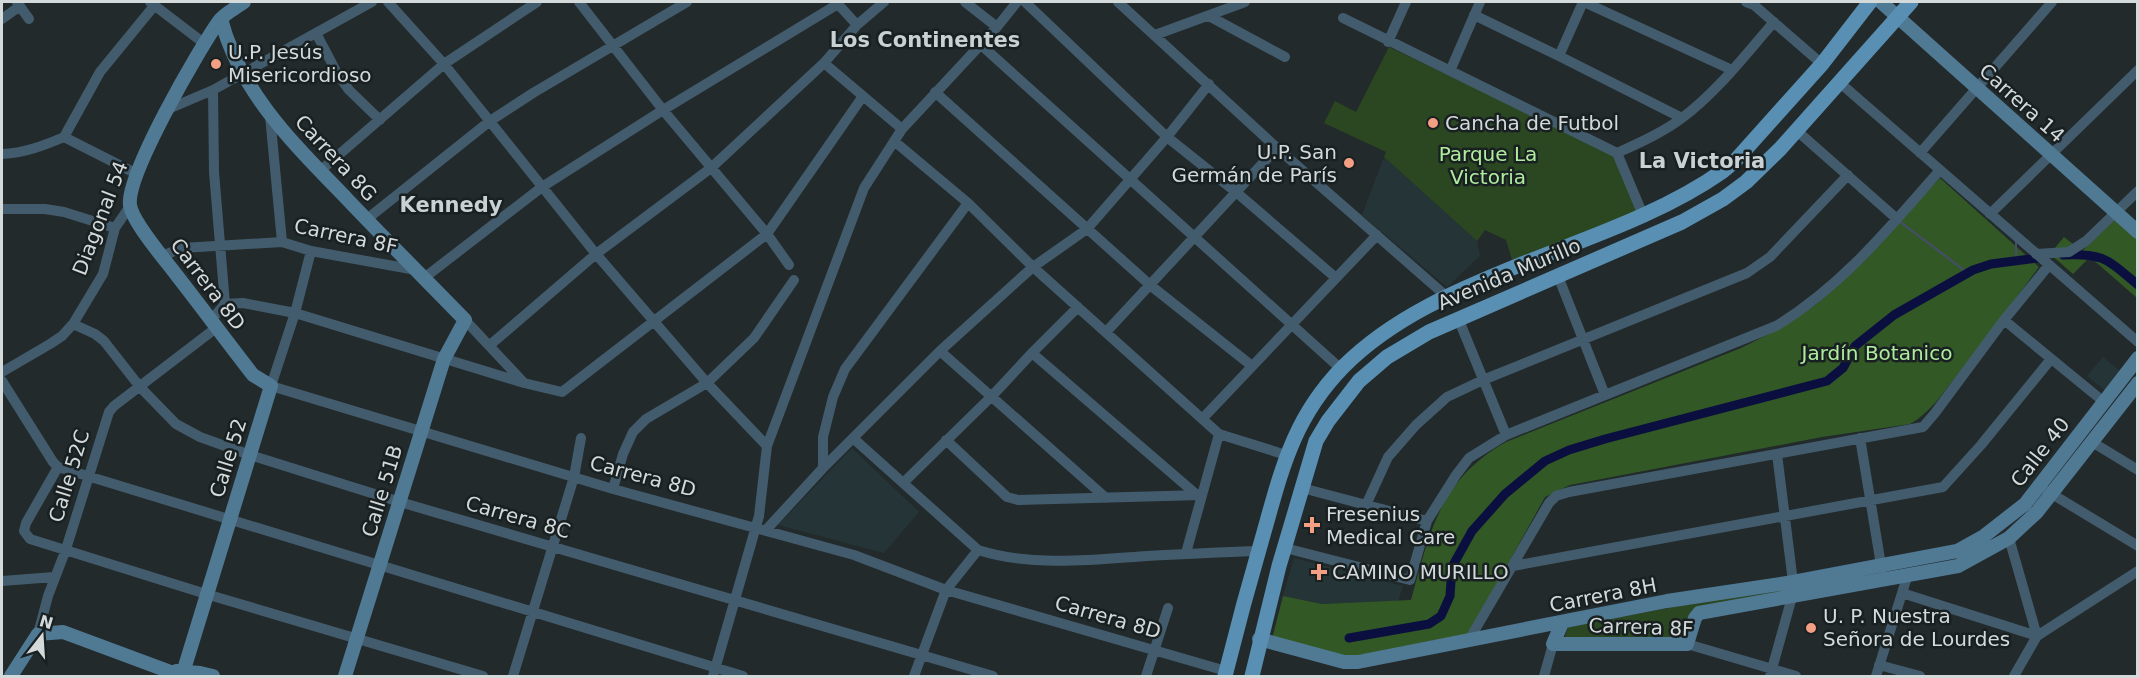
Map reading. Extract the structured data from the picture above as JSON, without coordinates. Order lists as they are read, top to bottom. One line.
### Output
{"streets":{"main road":["Avenida Murillo"],"street":["Carrera 14","Carrera 8G","Diagonal 54","Carrera 8F","Carrera 8D","Calle 40","Calle 52","Calle 52C","Calle 51B","Carrera 8C","Carrera 8H"]},"crossings":[["Carrera 14","Avenida Murillo"],["Carrera 8G","Diagonal 54"],["Carrera 8G","Carrera 8F"],["Carrera 8G","Calle 51B"],["Diagonal 54","Carrera 8D"],["Diagonal 54","Carrera 8C"],["Carrera 8F","Carrera 8D"],["Carrera 8F","Calle 52"],["Carrera 8F","Carrera 8H"],["Avenida Murillo","Carrera 8D"],["Avenida Murillo","Carrera 8H"],["Carrera 8D","Calle 52"],["Carrera 8D","Calle 52C"],["Carrera 8D","Calle 51B"],["Calle 40","Carrera 8H"],["Calle 52","Carrera 8C"],["Calle 52C","Carrera 8C"],["Calle 51B","Carrera 8C"]],"districts":["Los Continentes","La Victoria","Kennedy"],"parks":["Parque La Victoria","Jardín Botanico"],"places":{"other":["U.P. Jesús Misericordioso","Cancha de Futbol","U.P. San Germán de París","U. P. Nuestra Señora de Lourdes"],"health":["Fresenius Medical Care","CAMINO MURILLO"]},"north":"top"}
